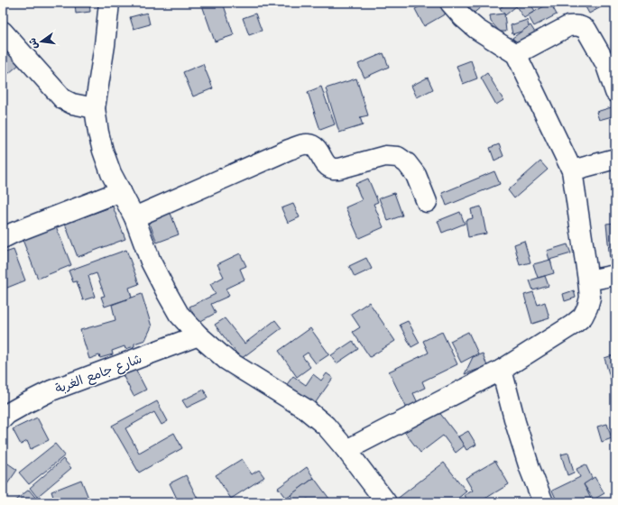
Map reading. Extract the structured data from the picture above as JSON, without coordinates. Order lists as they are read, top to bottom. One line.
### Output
{"streets":{"street":["شارع جامع الغربة"]},"north":"left"}
